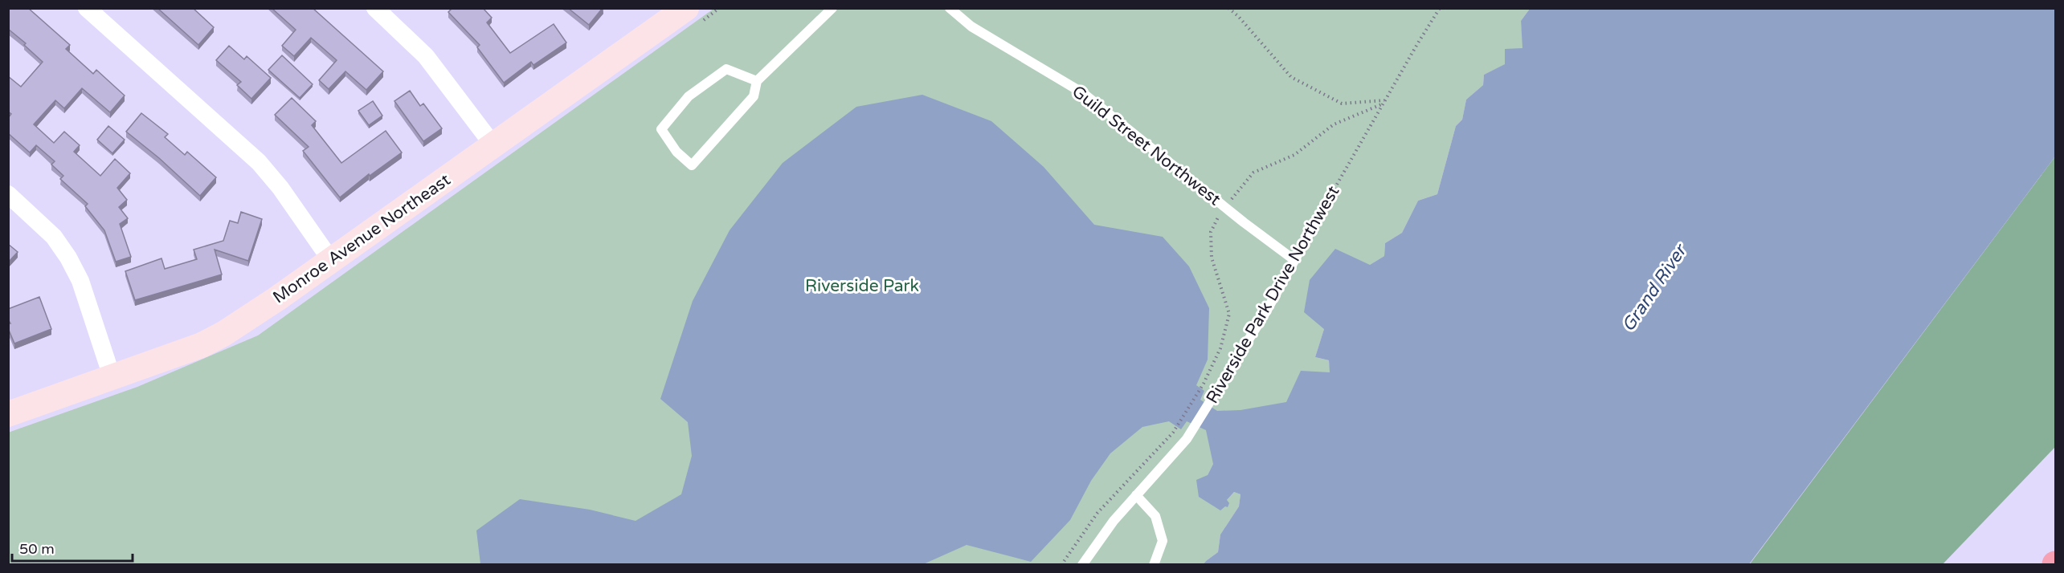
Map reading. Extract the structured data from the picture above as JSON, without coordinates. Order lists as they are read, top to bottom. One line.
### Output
{"streets":{"main road":["Monroe Avenue Northeast"],"lane":["Guild Street Northwest","Riverside Park Drive Northwest"]},"crossings":[["Guild Street Northwest","Riverside Park Drive Northwest"]],"water":["Grand River"],"parks":["Riverside Park"],"scale_bar":"50 m"}
